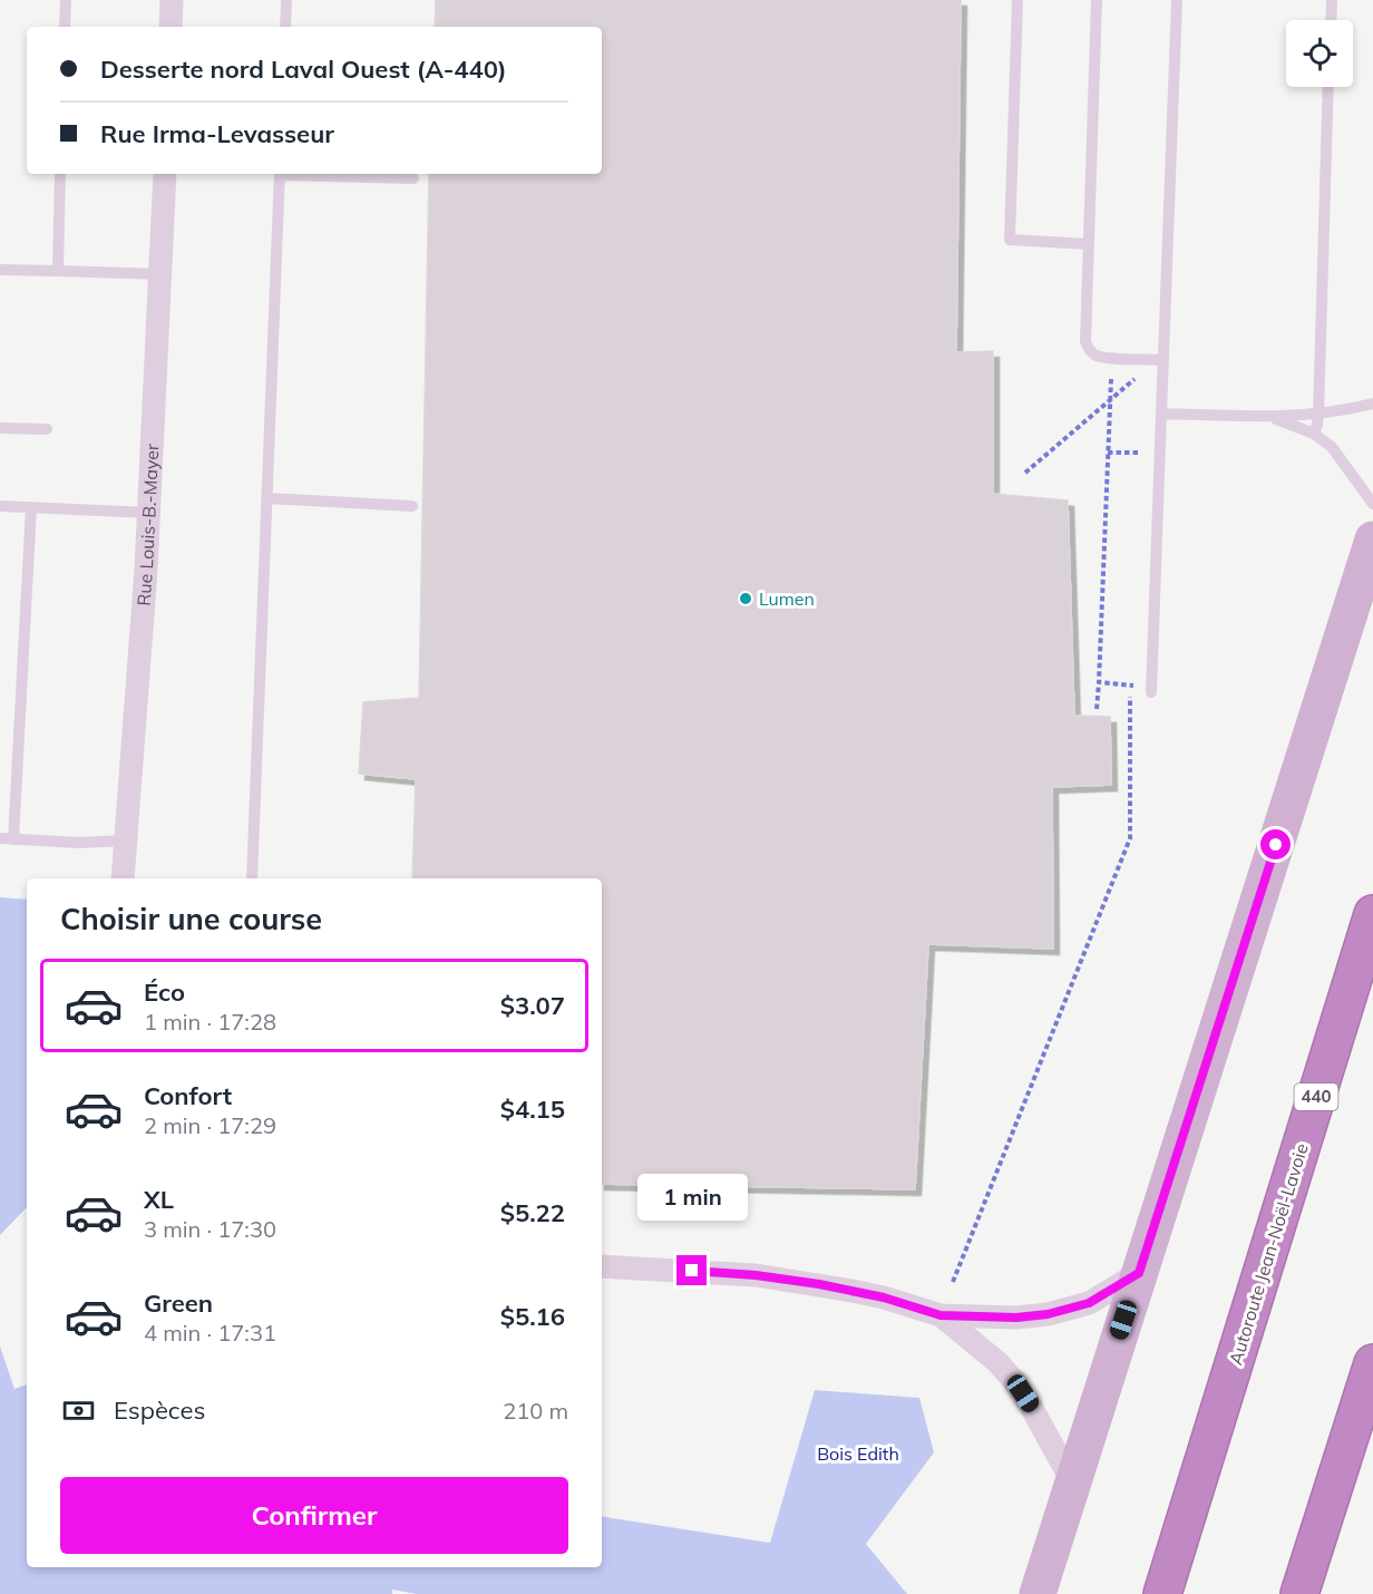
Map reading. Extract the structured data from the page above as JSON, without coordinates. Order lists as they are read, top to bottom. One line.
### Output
{"streets":{"highway":["440","Autoroute Jean-Noël-Lavoie"],"street":["Rue Louis-B.-Mayer"]},"parks":["Bois Edith"],"places":["Lumen"],"page":{"banner":["Desserte nord Laval Ouest (A-440)","Rue Irma-Levasseur"],"heading":"Choisir une course","list":[{"name":"Éco","note":"1 min · 17:28","value":"$3.07"},{"name":"Confort","note":"2 min · 17:29","value":"$4.15"},{"name":"XL","note":"3 min · 17:30","value":"$5.22"},{"name":"Green","note":"4 min · 17:31","value":"$5.16"}],"bubble":"1 min","pay":["Espèces","210 m"],"buttons":"Confirmer"}}
